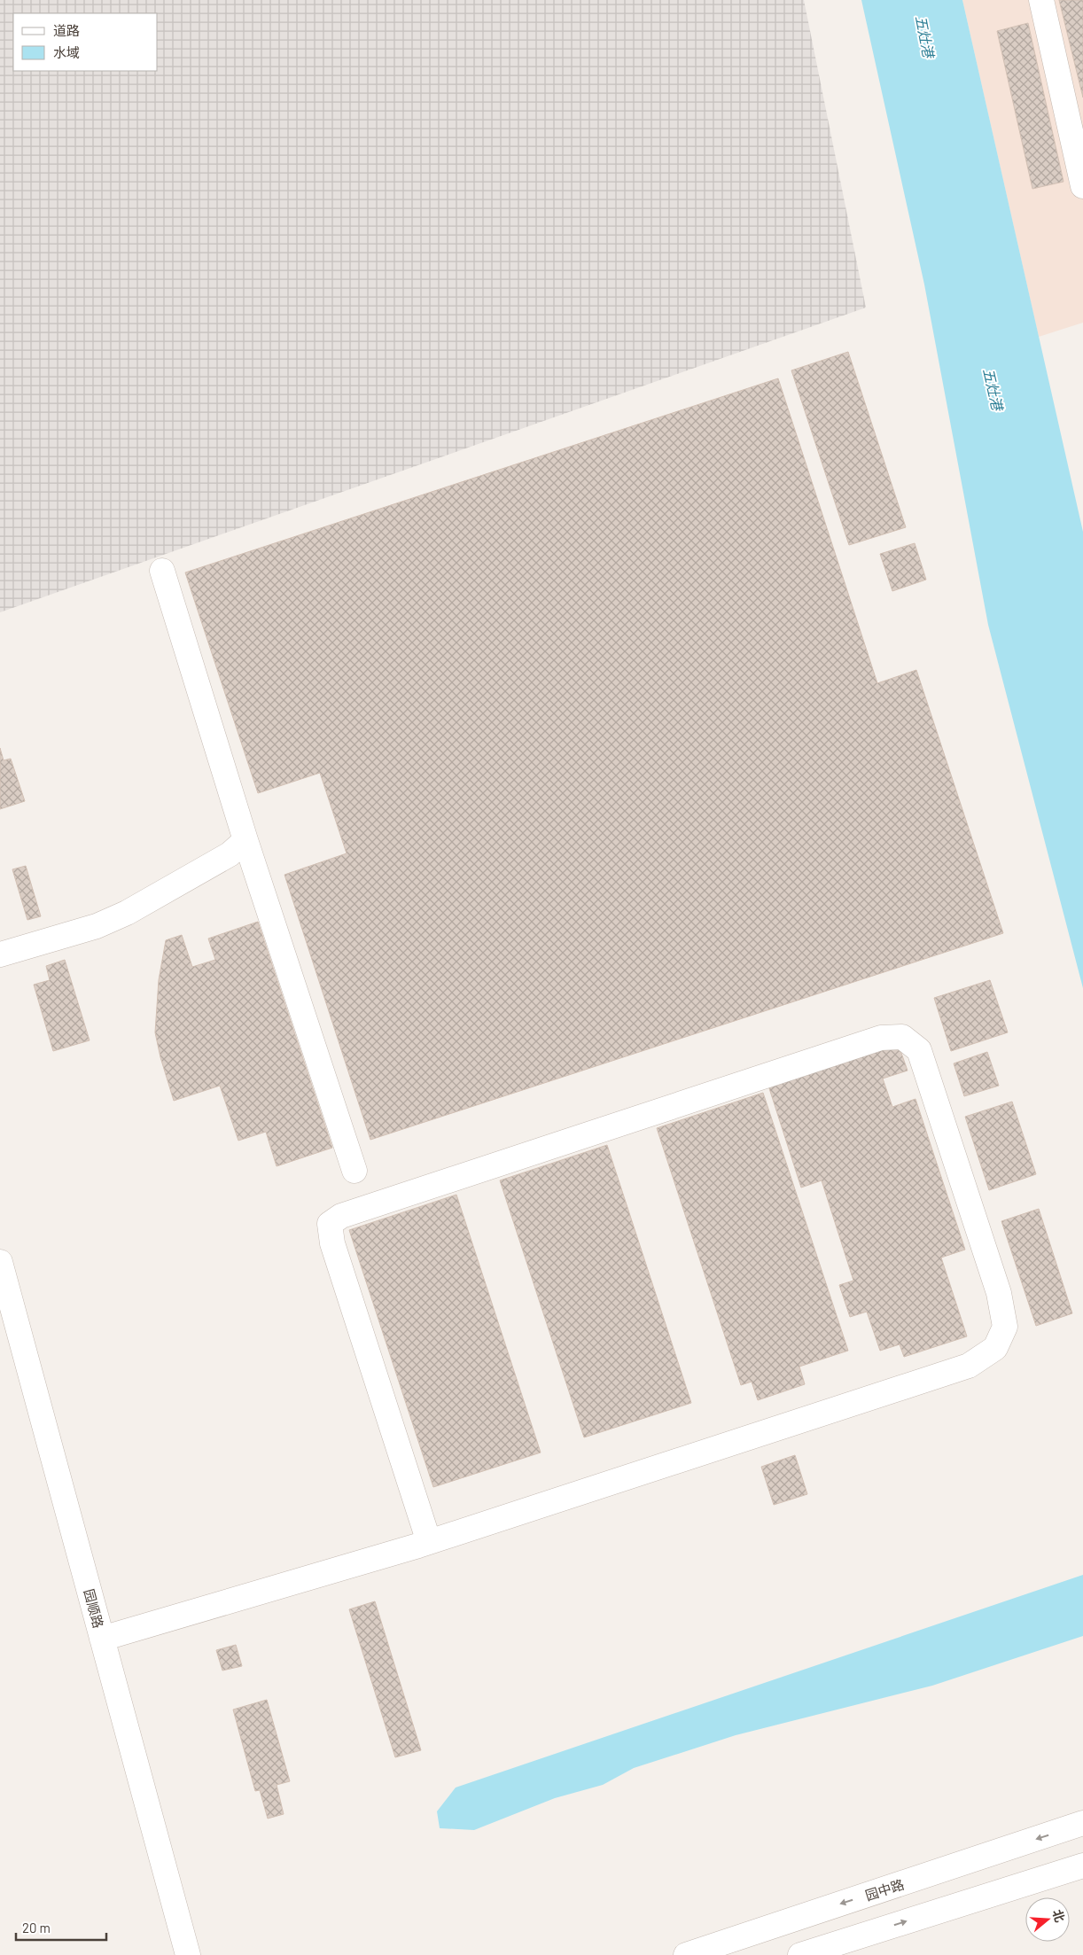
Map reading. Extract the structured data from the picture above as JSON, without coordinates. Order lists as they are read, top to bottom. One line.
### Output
{"streets":{"street":["园顺路","园中路"]},"water":["五灶港"],"legend":["道路","水域"],"scale_bar":"20 m","north":"right"}
